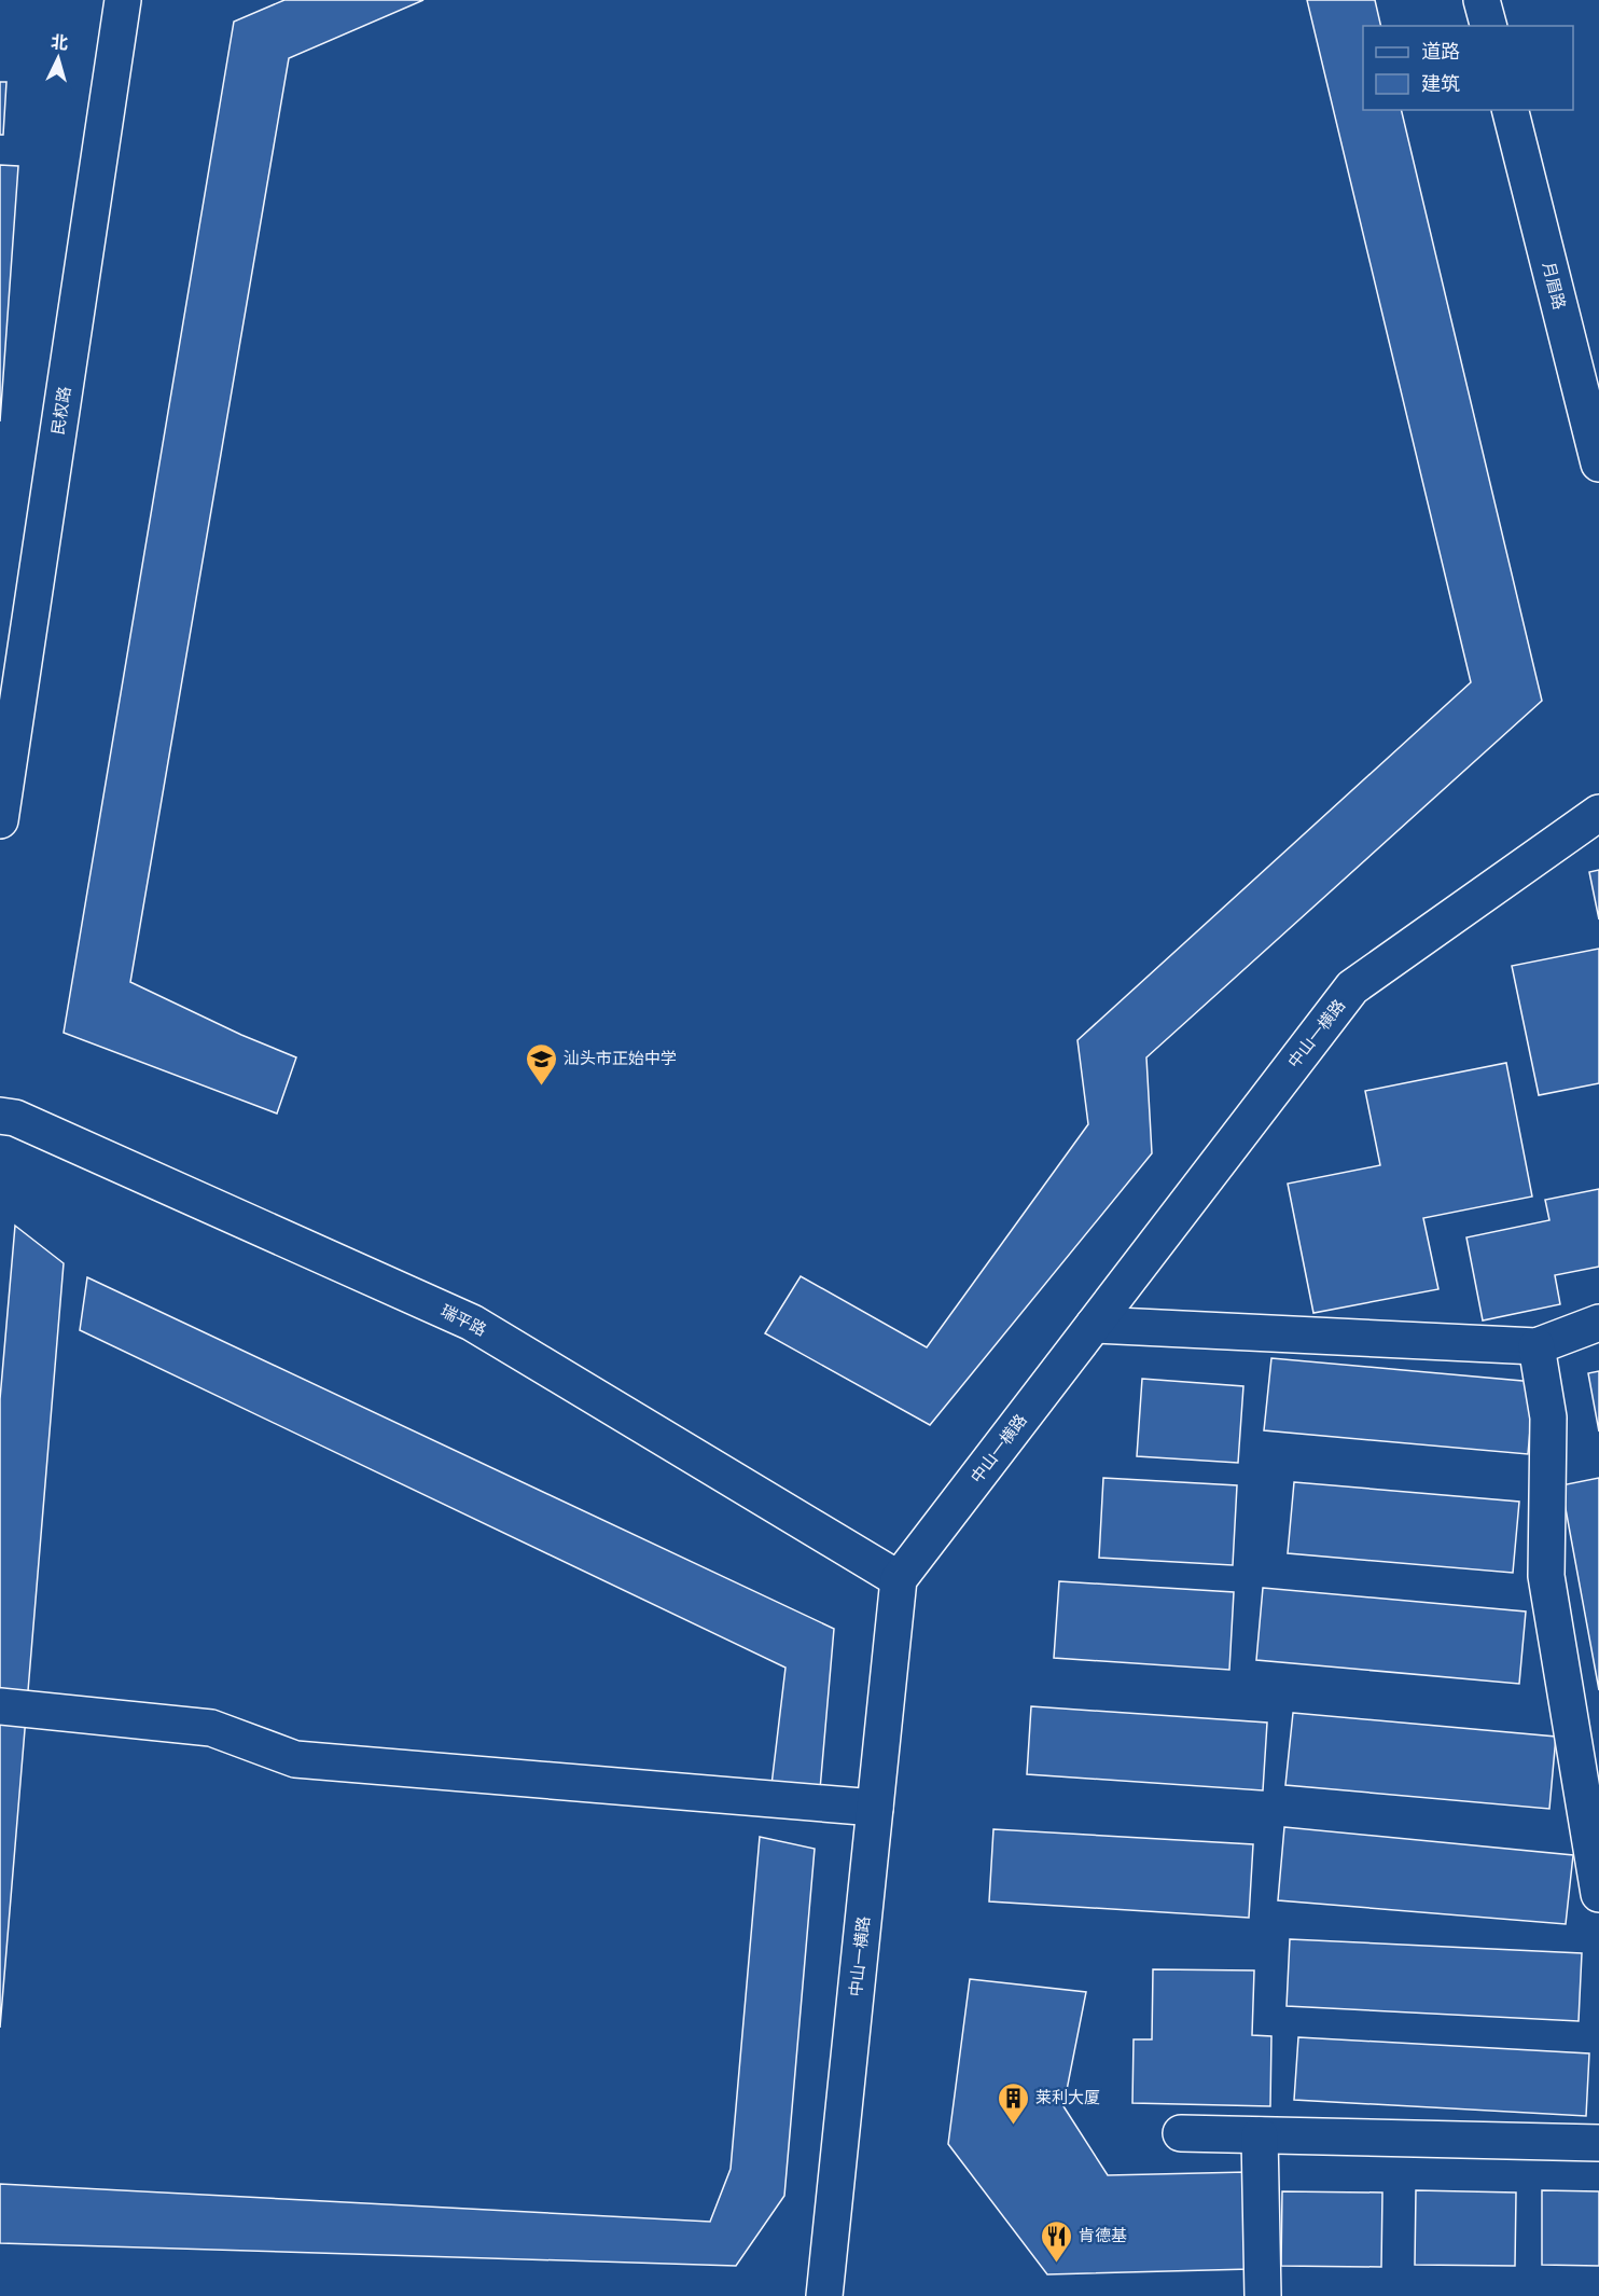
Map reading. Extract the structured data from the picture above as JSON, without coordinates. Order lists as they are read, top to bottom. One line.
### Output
{"streets":{"street":["月眉路","民权路","中山一横路","瑞平路"]},"crossings":[["中山一横路","瑞平路"]],"places":{"school or university":["汕头市正始中学"],"building":["莱利大厦"],"restaurant":["肯德基"]},"legend":["道路","建筑"],"north":"top"}
